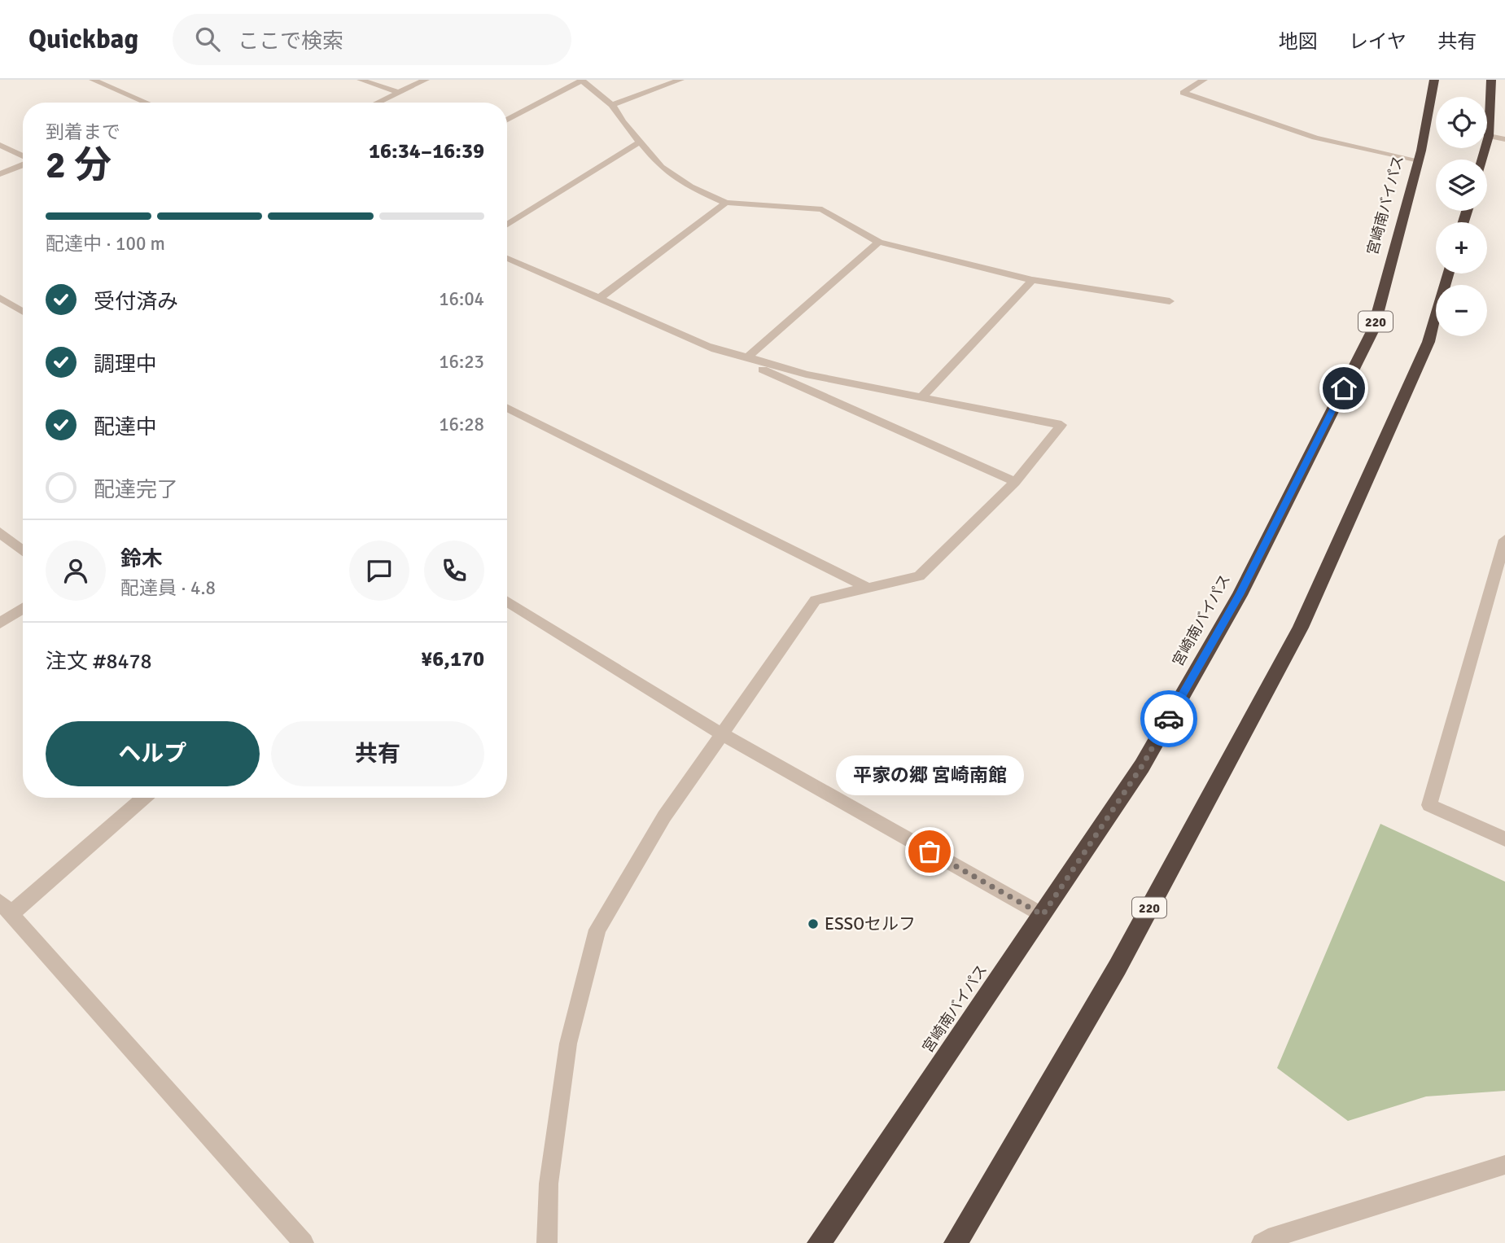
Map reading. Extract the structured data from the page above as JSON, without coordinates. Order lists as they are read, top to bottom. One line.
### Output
{"streets":{"highway":["宮崎南バイパス","220"]},"places":["平家の郷 宮崎南館","ESSOセルフ"],"page":{"header":"Quickbag","search":"ここで検索","nav":["地図","レイヤ","共有"],"map_buttons":["+","−"],"heading":["2 分","到着まで","16:34–16:39"],"panel":["鈴木","配達員 · 4.8","注文 #8478","¥6,170"],"bar":"配達中 · 100 m","list":[["受付済み","16:04"],["調理中","16:23"],["配達中","16:28"],"配達完了"],"buttons":["ヘルプ","共有"],"bubble":"平家の郷 宮崎南館"}}
